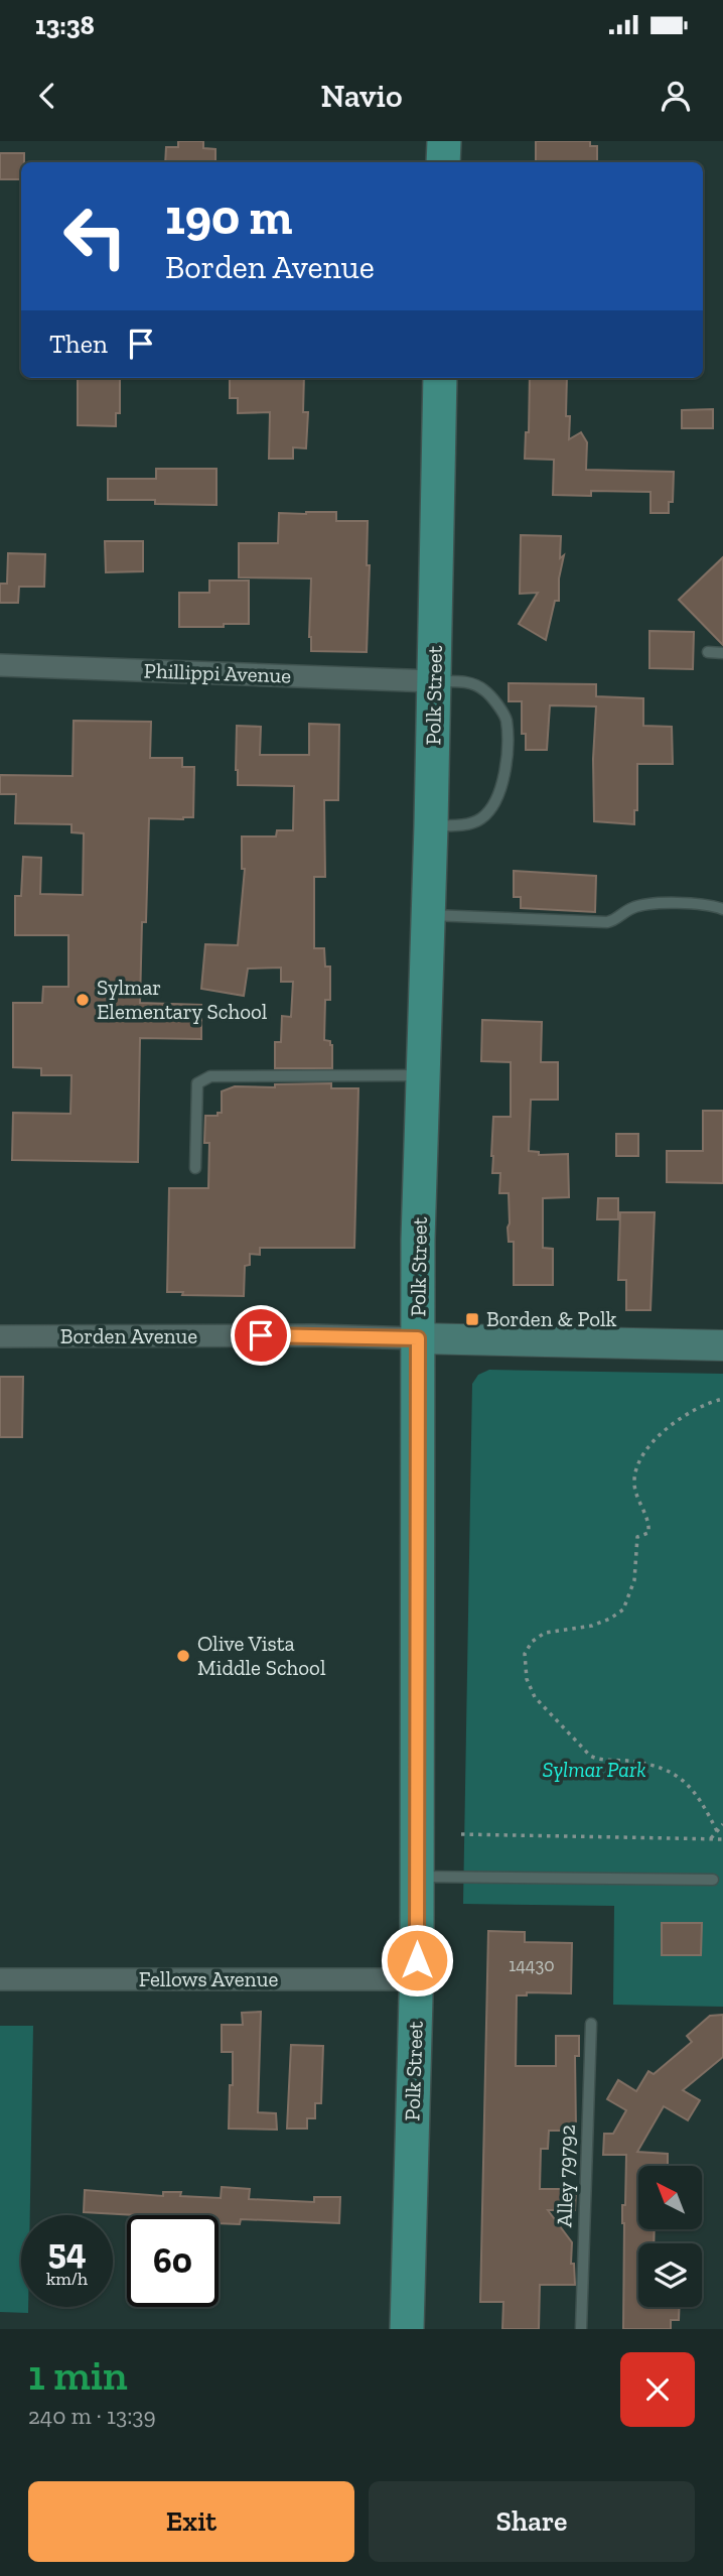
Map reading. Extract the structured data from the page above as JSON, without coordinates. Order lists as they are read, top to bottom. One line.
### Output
{"streets":{"main road":["Polk Street"],"street":["Phillippi Avenue","Borden Avenue","Fellows Avenue"],"lane":["Alley 79792"]},"crossings":[["Phillippi Avenue","Polk Street"],["Polk Street","Borden Avenue"],["Polk Street","Fellows Avenue"]],"parks":["Sylmar Park"],"places":{"other":["Sylmar Elementary School","Olive Vista Middle School"],"transit":["Borden & Polk"]},"house_numbers":["14430"],"north":"top left","page":{"status":"13:38","header":"Navio","turn":["190 m","Borden Avenue"],"then":"Then","speed":"54 km/h","limit":"60","heading":["1 min","240 m · 13:39"],"buttons":["Exit","Share"]}}
